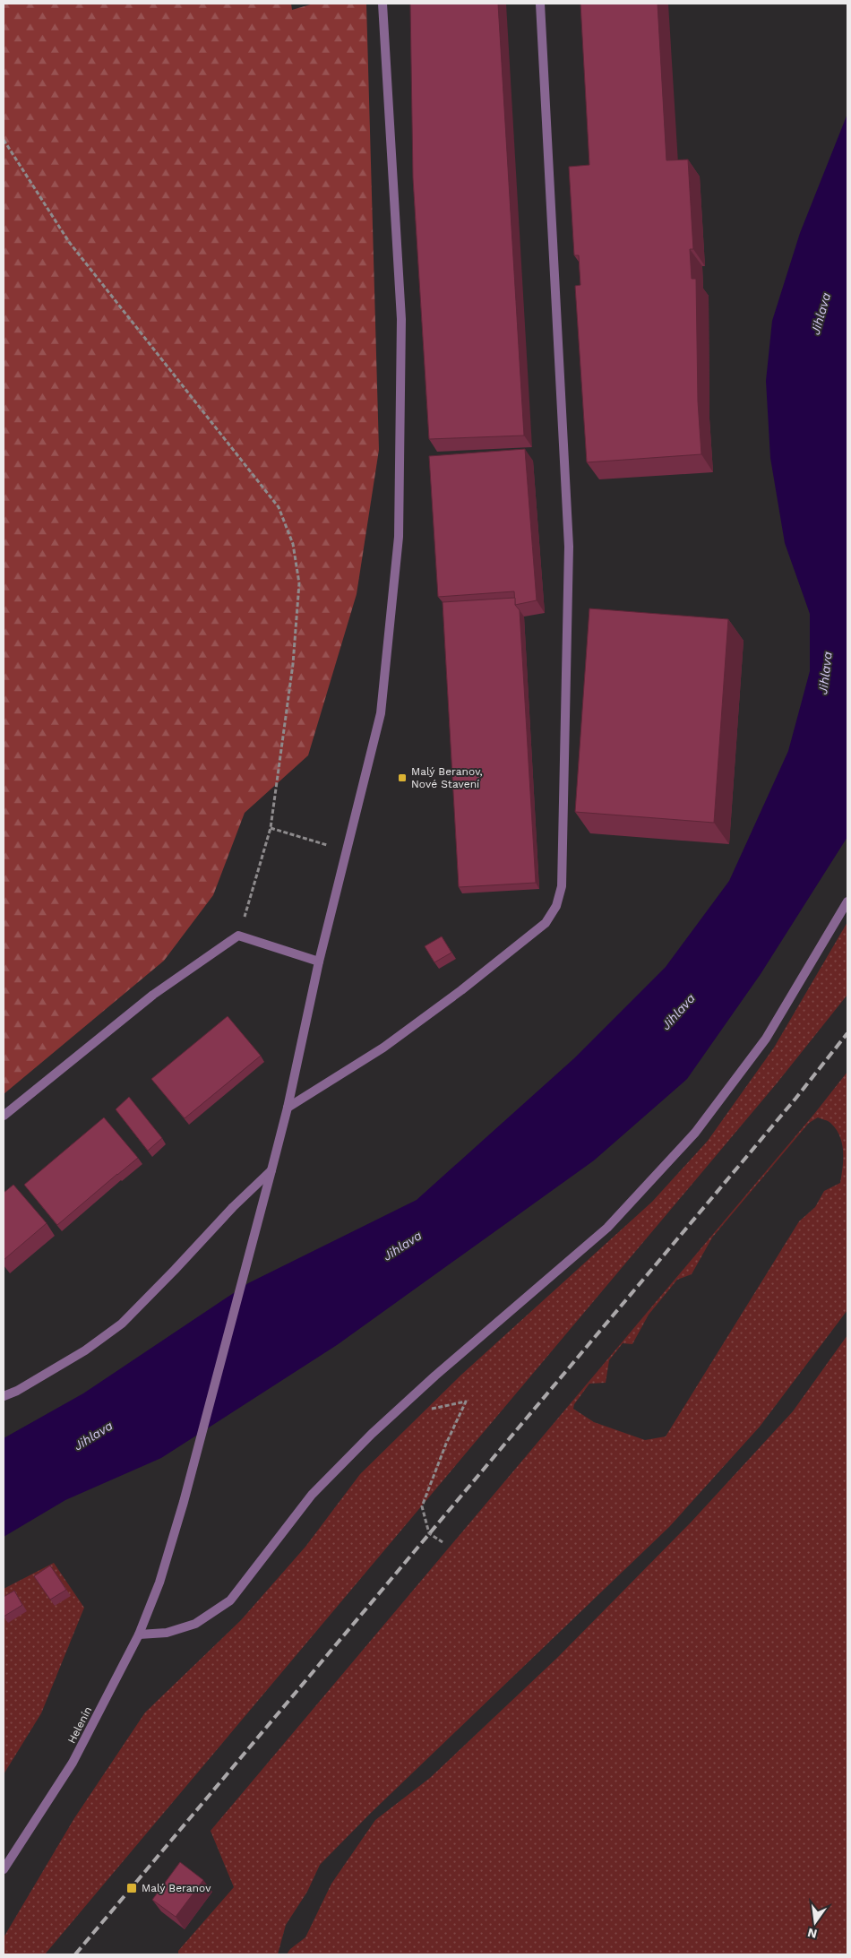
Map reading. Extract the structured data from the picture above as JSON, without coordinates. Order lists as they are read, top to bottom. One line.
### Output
{"streets":{"street":["Helenín"]},"water":["Jihlava"],"places":{"transit":["Malý Beranov, Nové Stavení","Malý Beranov"]},"north":"bottom"}
